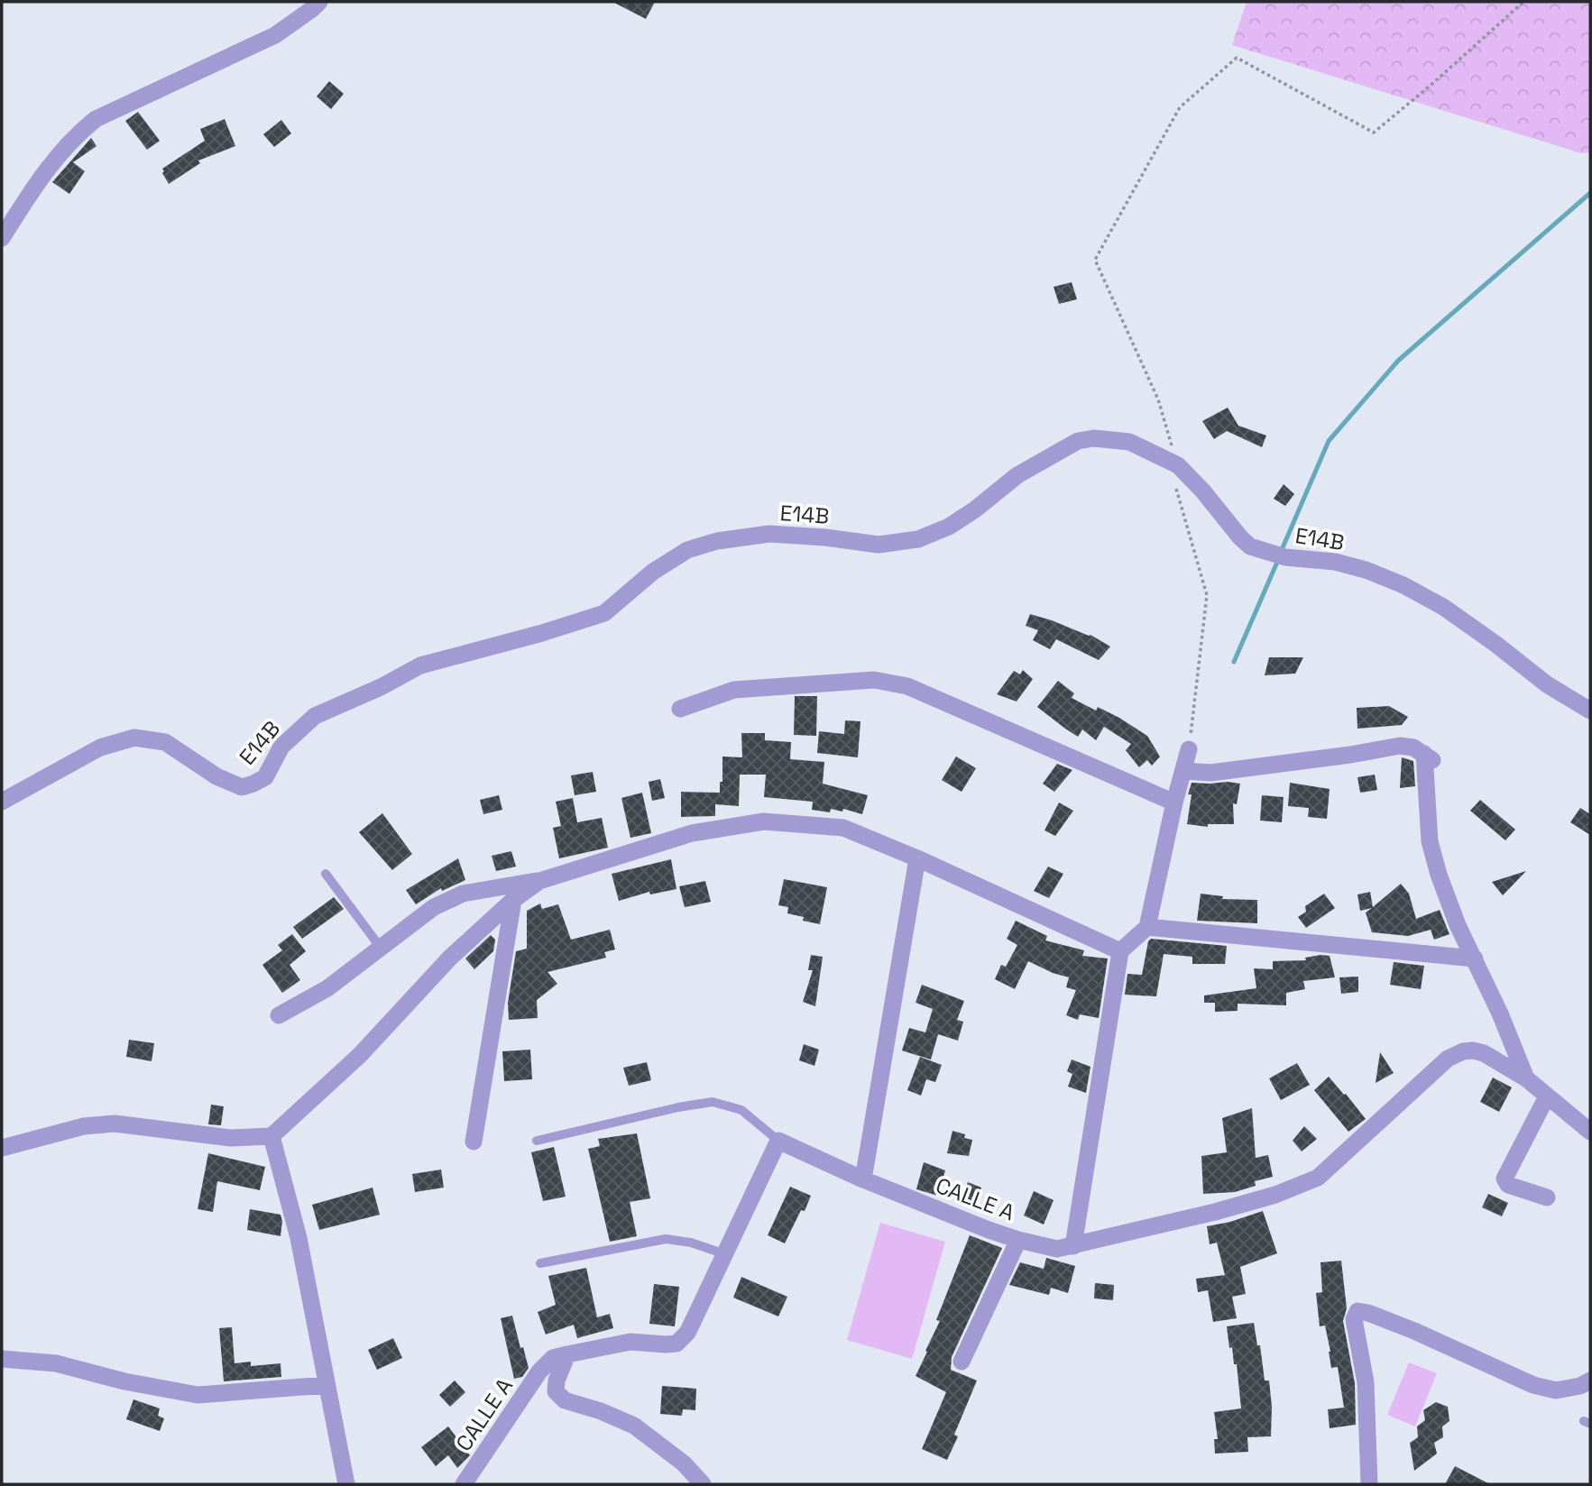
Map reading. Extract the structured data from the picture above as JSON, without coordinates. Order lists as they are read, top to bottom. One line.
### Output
{"streets":{"street":["E14B","CALLE A"]}}
